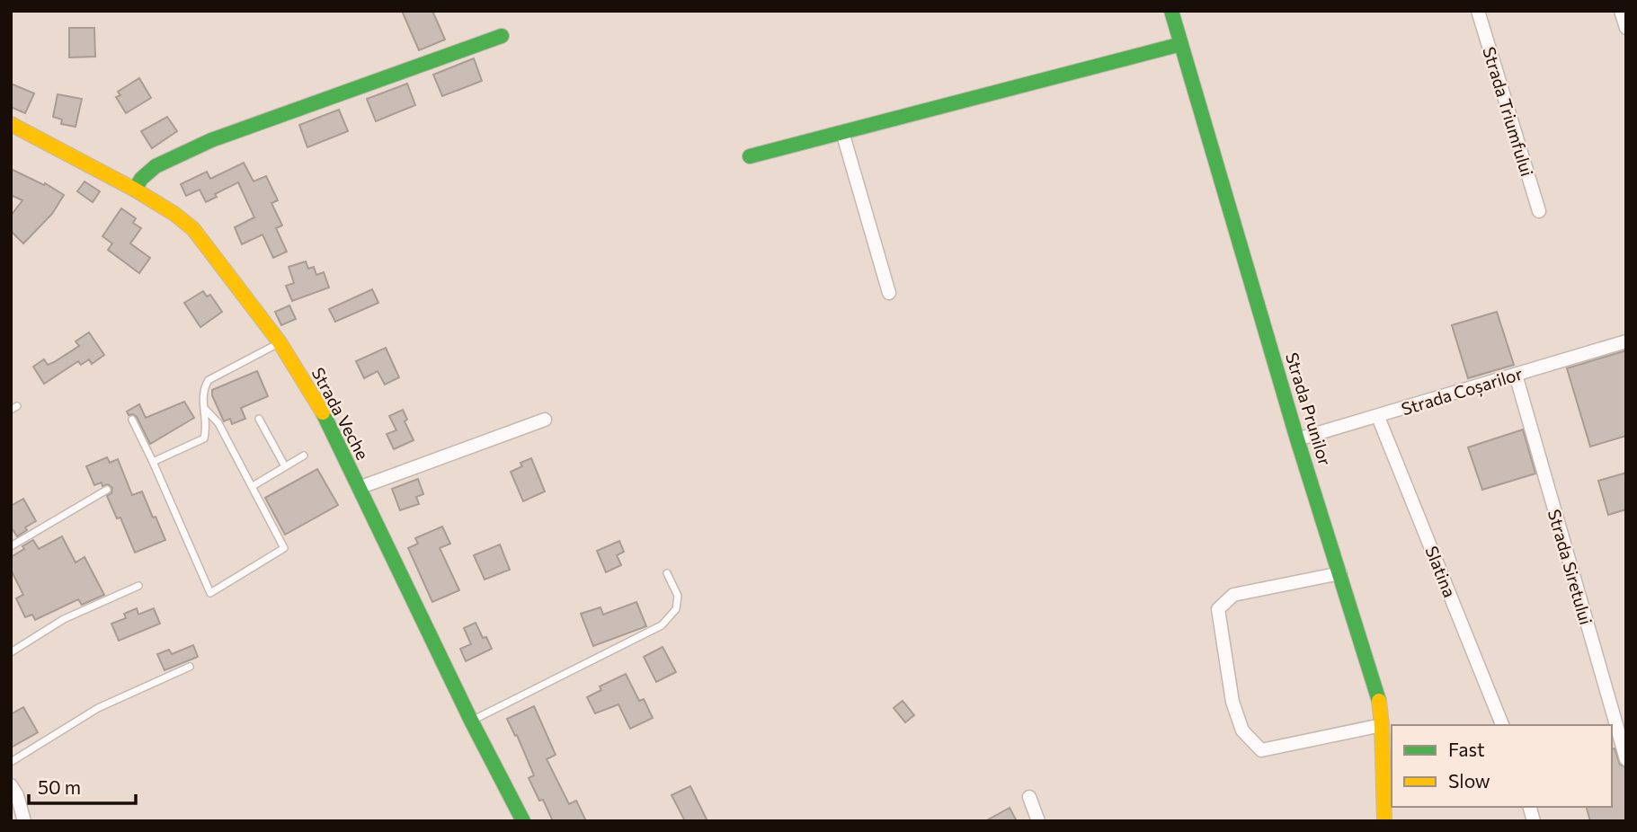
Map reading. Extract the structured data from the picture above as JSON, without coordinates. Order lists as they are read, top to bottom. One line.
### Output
{"streets":{"street":["Strada Triumfului","Strada Coșarilor","Strada Prunilor","Strada Veche","Strada Siretului","Slatina"]},"crossings":[["Strada Coșarilor","Strada Prunilor"],["Strada Coșarilor","Strada Siretului"],["Strada Coșarilor","Slatina"]],"legend":["Fast","Slow"],"scale_bar":"50 m"}
